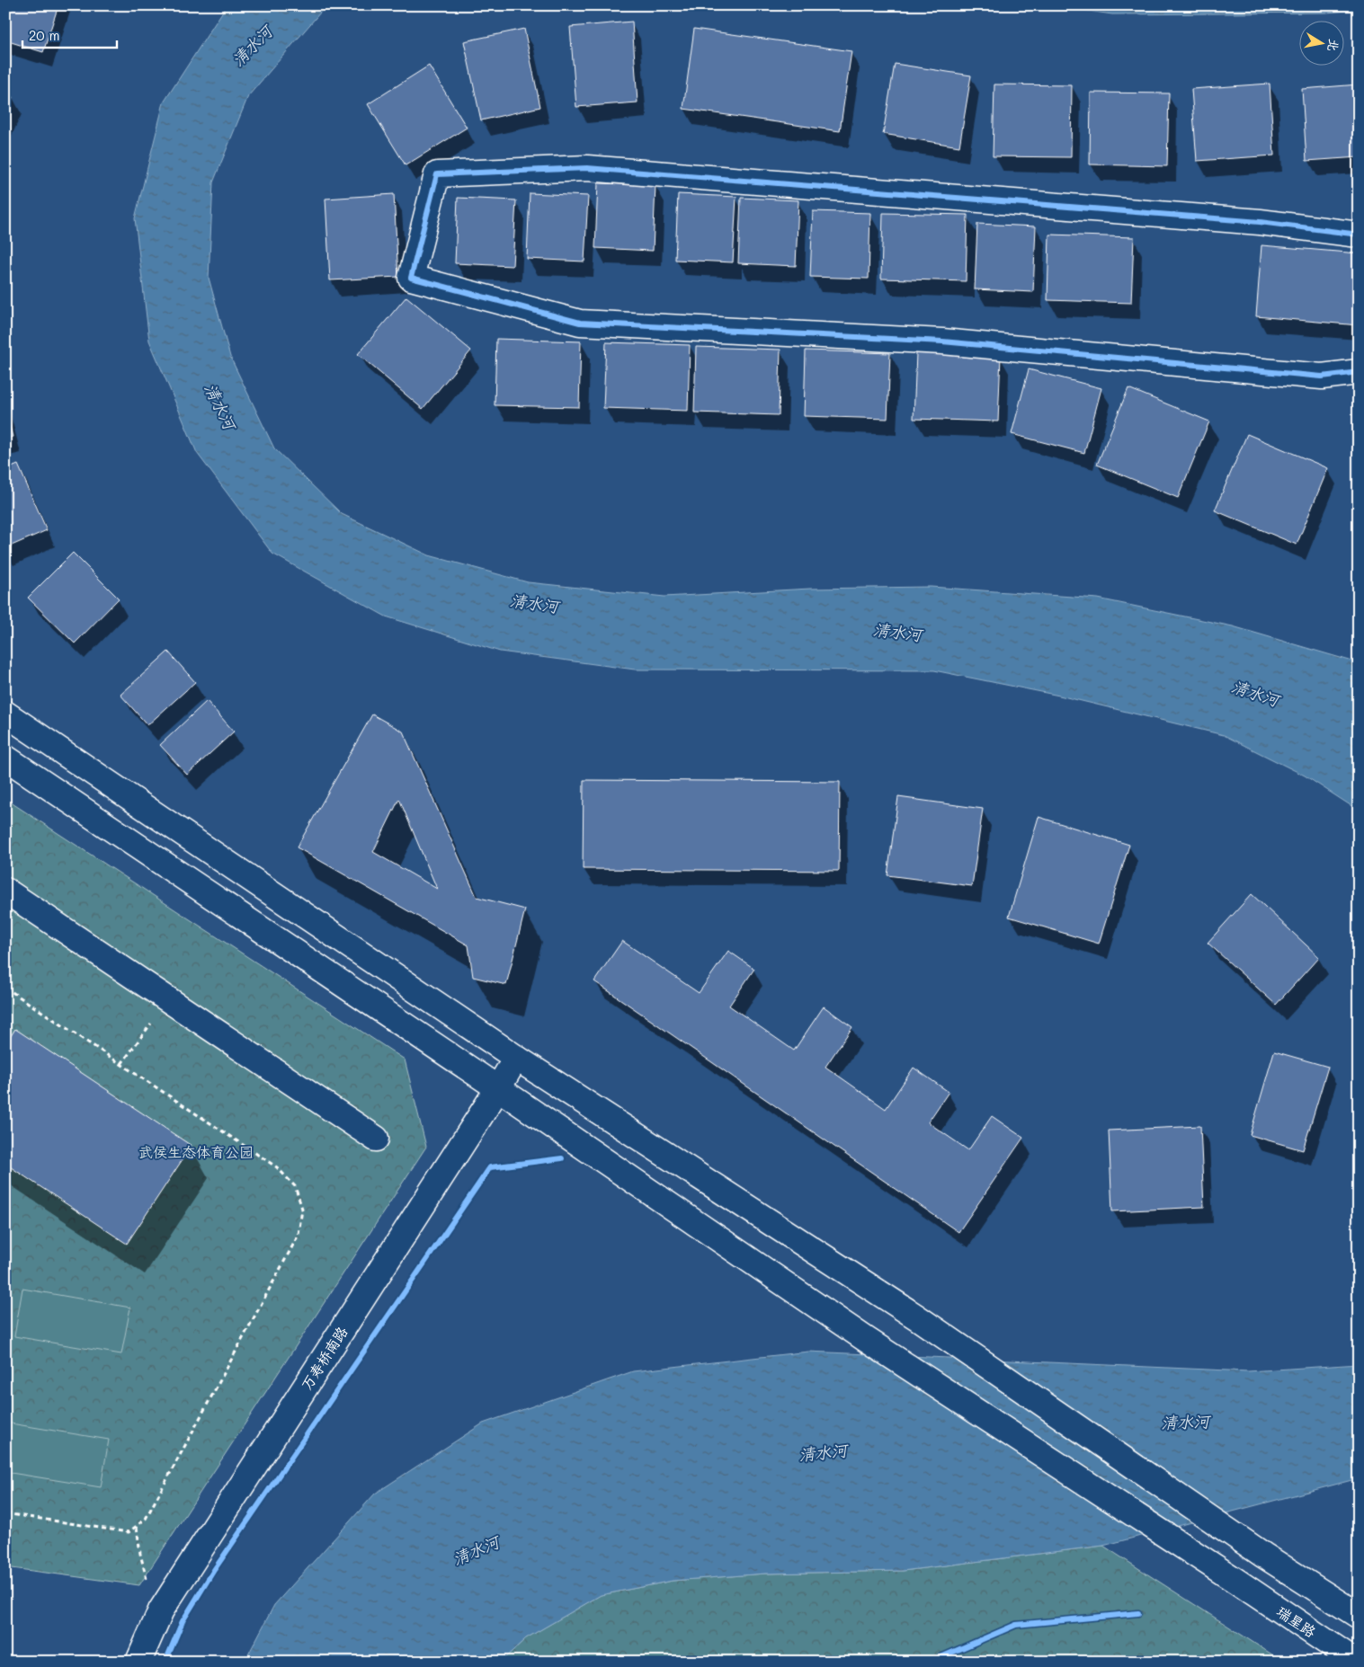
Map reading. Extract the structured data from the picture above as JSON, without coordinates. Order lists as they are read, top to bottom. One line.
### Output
{"streets":{"street":["万寿桥南路","瑞星路"]},"crossings":[["万寿桥南路","瑞星路"]],"water":["清水河"],"parks":["武侯生态体育公园"],"scale_bar":"20 m","north":"right"}
